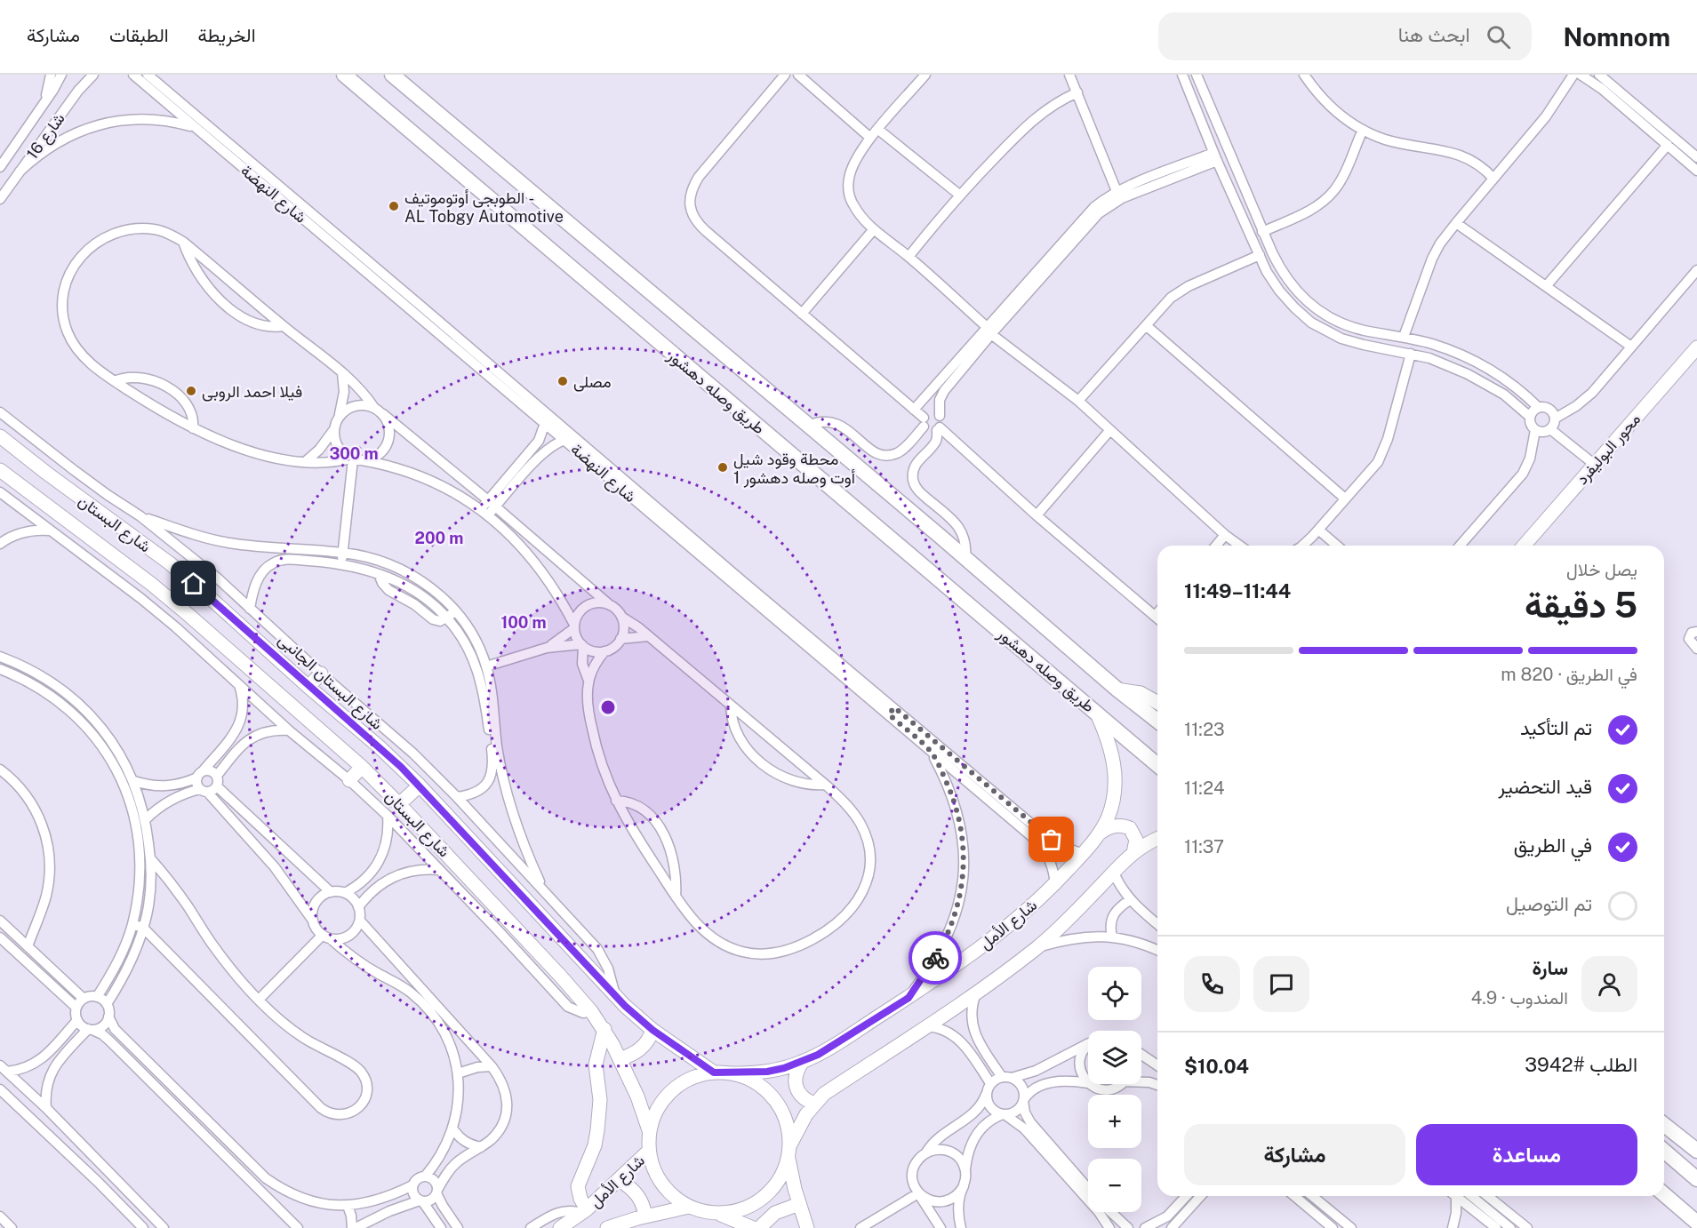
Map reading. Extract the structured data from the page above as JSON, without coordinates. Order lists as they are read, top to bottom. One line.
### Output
{"streets":{"main road":["طريق وصله دهشور"],"street":["شارع 16","شارع النهضة","محور البوليفرد","شارع البستان","شارع البستان الجانبى","شارع الأمل"]},"crossings":[["شارع النهضة","شارع الأمل"],["طريق وصله دهشور","شارع الأمل"],["شارع البستان","شارع البستان الجانبى"],["شارع البستان","شارع الأمل"]],"places":["الطوبجى أوتوموتيف - AL Tobgy Automotive","مصلى","فيلا احمد الروبى","محطة وقود شيل أوت وصله دهشور 1"],"page":{"header":"Nomnom","search":"ابحث هنا","nav":["الخريطة","الطبقات","مشاركة"],"heading":["5 دقيقة","يصل خلال","11:44–11:49"],"panel":["سارة","المندوب · 4.9","الطلب #3942","$10.04"],"bar":"في الطريق · 820 m","list":[["تم التأكيد","11:23"],["قيد التحضير","11:24"],["في الطريق","11:37"],"تم التوصيل"],"map_buttons":["+","−"],"buttons":["مساعدة","مشاركة"]},"rings":["300 m","200 m","100 m"]}
